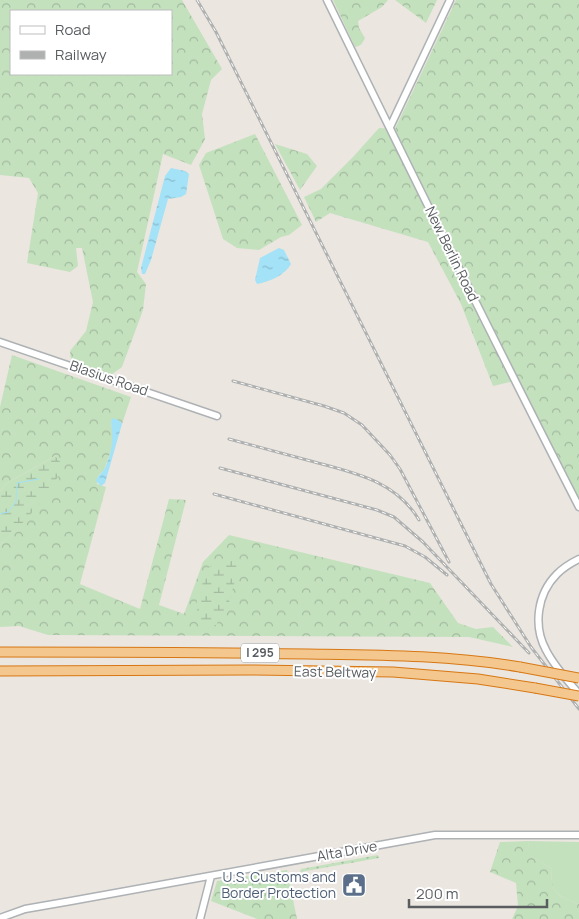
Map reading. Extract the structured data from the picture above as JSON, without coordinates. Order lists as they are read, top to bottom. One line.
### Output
{"streets":{"highway":["I 295","East Beltway"],"street":["New Berlin Road","Blasius Road","Alta Drive"]},"places":{"public building":["U.S. Customs and Border Protection"]},"legend":["Road","Railway"],"scale_bar":"200 m"}
